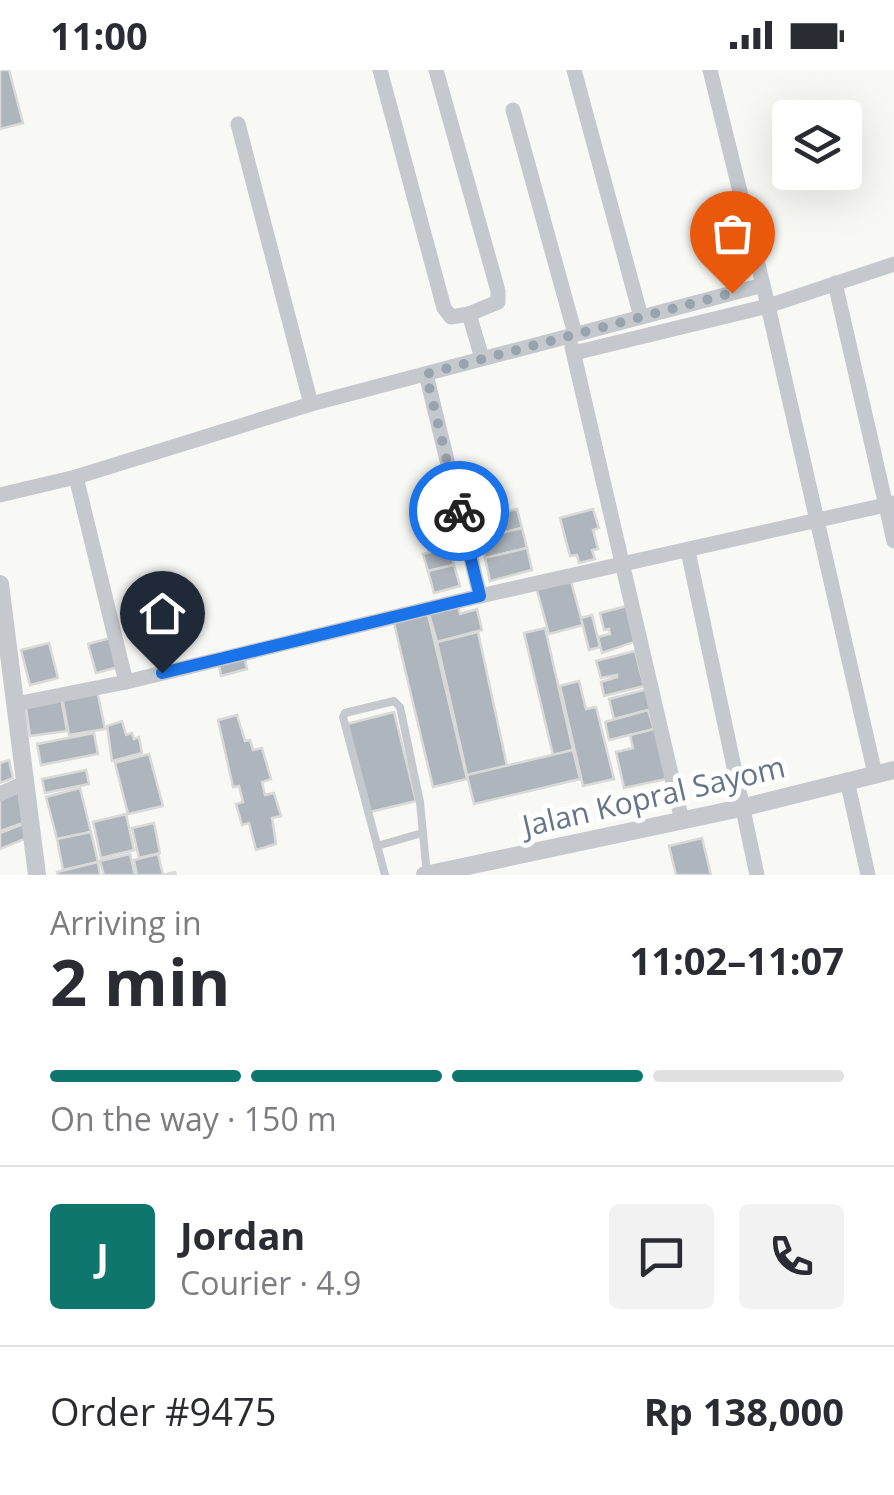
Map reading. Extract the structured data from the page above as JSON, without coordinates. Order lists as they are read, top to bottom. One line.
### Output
{"streets":{"street":["Jalan Kopral Sayom"]},"page":{"status":"11:00","heading":["2 min","Arriving in","11:02–11:07"],"panel":["Jordan","Courier · 4.9","Order #9475","Rp 138,000"],"bar":"On the way · 150 m","round":"J"}}
